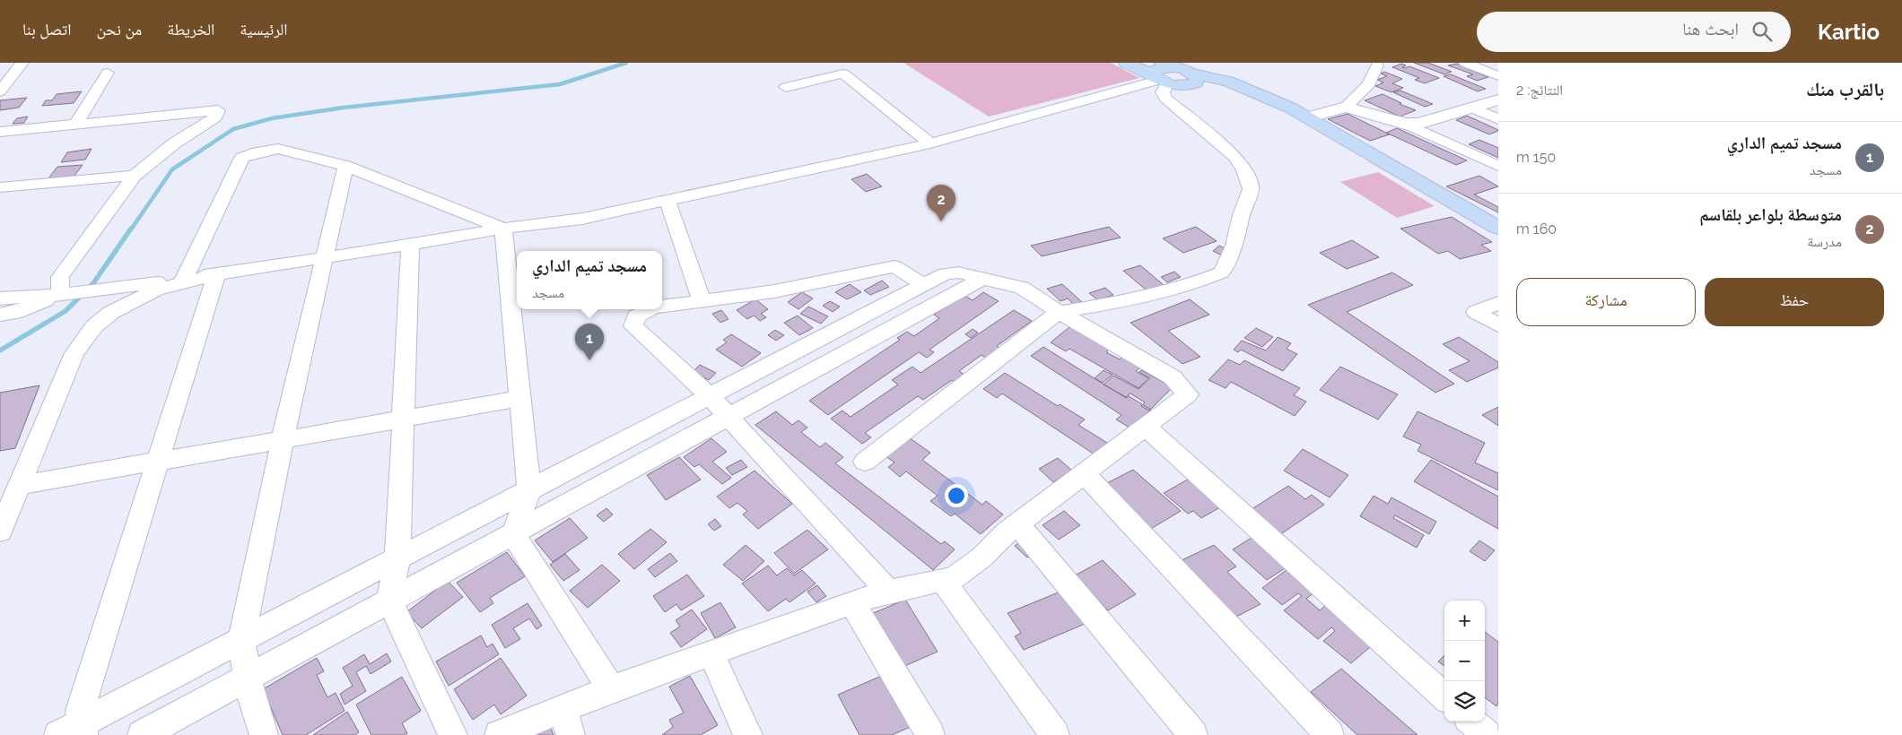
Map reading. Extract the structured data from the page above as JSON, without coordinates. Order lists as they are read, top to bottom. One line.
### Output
{"page":{"header":"Kartio","search":"ابحث هنا","nav":["الرئيسية","الخريطة","من نحن","اتصل بنا"],"heading":["بالقرب منك","النتائج: 2"],"list":[{"mark":"1","name":"مسجد تميم الداري","note":"مسجد","value":"150 m"},{"mark":"2","name":"متوسطة بلواعر بلقاسم","note":"مدرسة","value":"160 m"}],"pins":["2","1"],"popup":["مسجد تميم الداري","مسجد"],"buttons":["حفظ","مشاركة"],"map_buttons":["+","−"]}}
